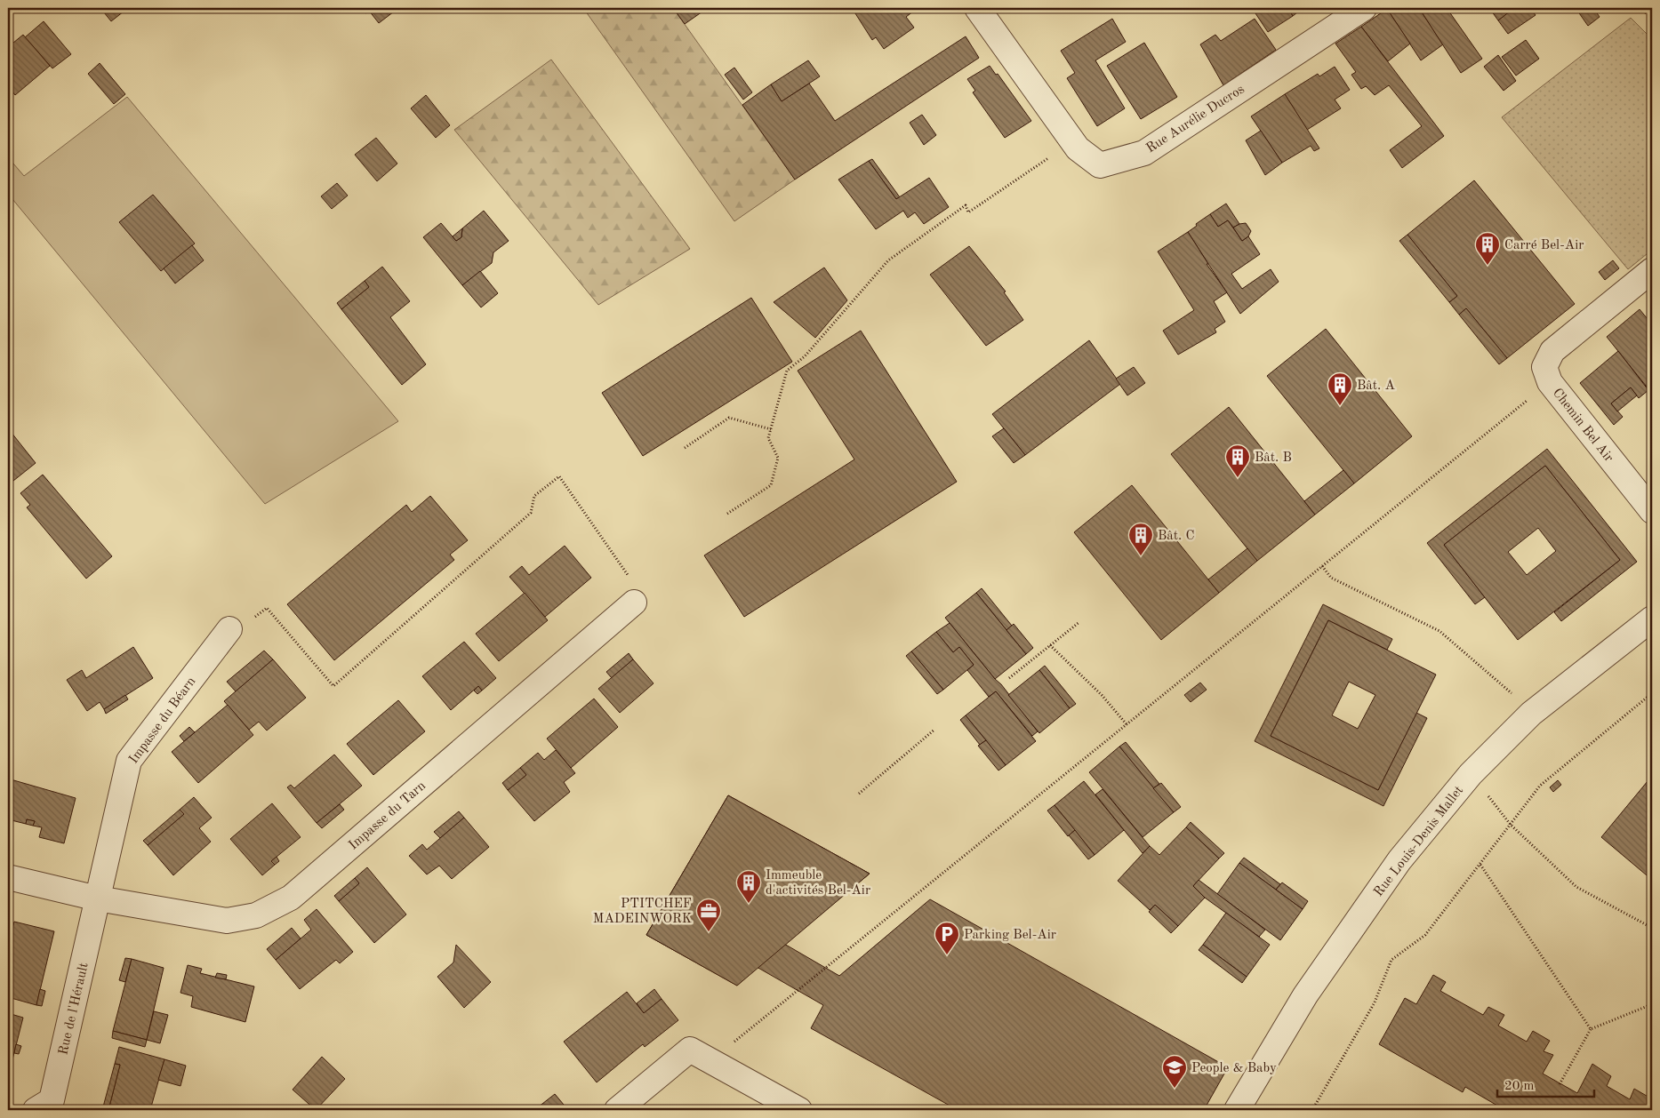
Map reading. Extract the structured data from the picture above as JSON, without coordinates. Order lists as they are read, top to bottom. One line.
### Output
{"streets":{"street":["Rue Aurélie Ducros","Chemin Bel Air","Impasse du Béarn","Impasse du Tarn","Rue Louis-Denis Mallet","Rue de l'Hérault"]},"crossings":[["Impasse du Béarn","Impasse du Tarn"],["Impasse du Béarn","Rue de l'Hérault"],["Impasse du Tarn","Rue de l'Hérault"]],"places":{"building":["Carré Bel-Air","Bât. A","Bât. B","Bât. C","Immeuble d'activités Bel-Air"],"office":["PTITCHEF MADEINWORK"],"parking":["Parking Bel-Air"],"school or university":["People & Baby"]},"scale_bar":"20 m"}
